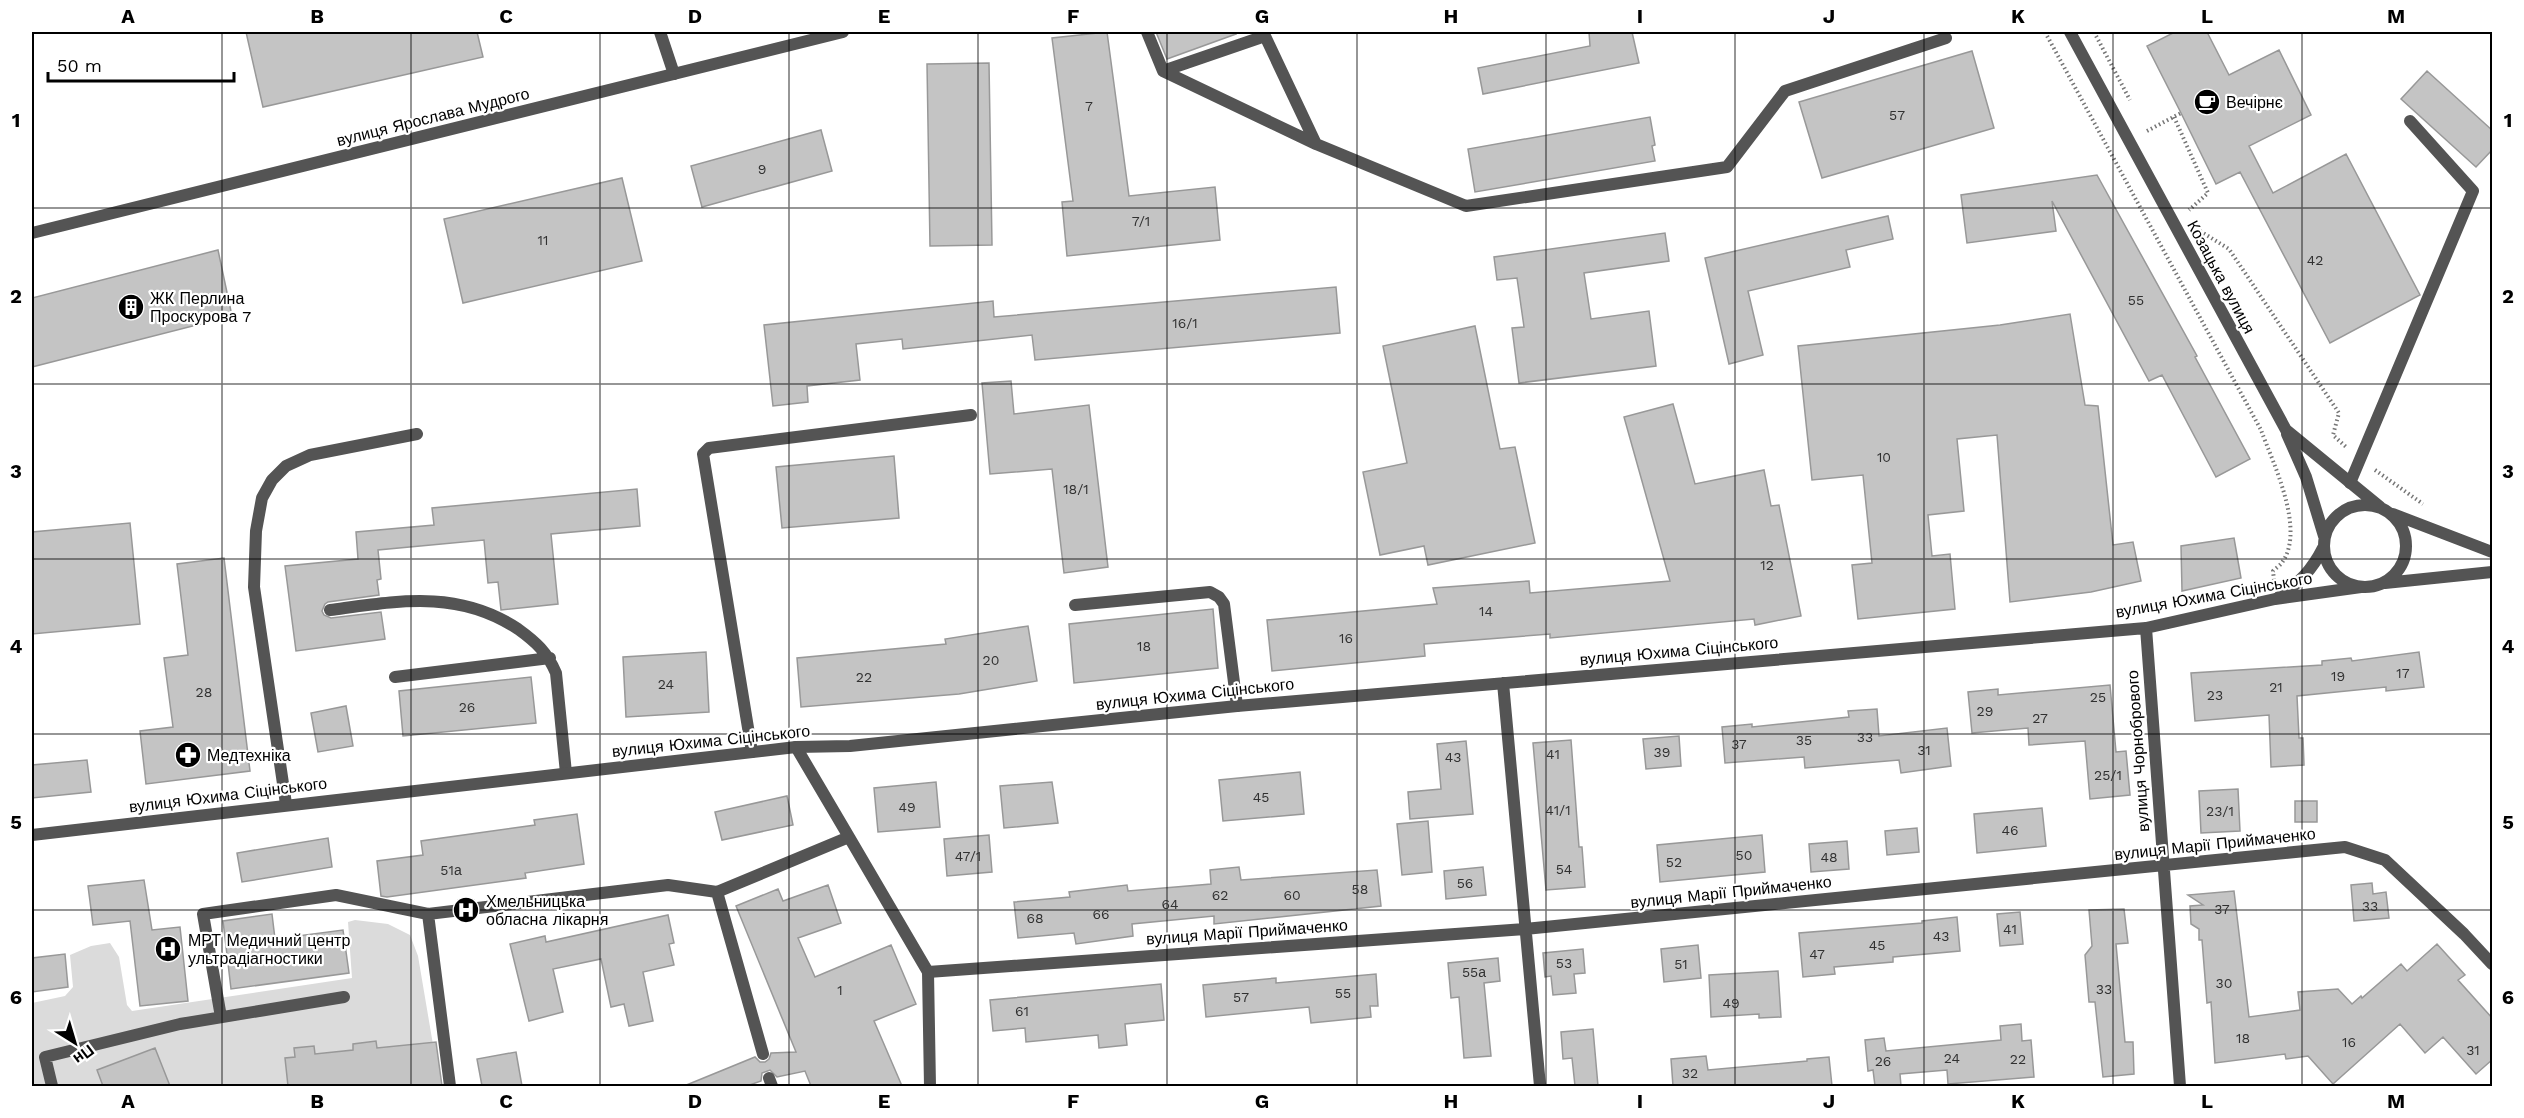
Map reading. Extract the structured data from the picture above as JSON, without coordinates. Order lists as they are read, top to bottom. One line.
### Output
{"streets":{"street":["вулиця Ярослава Мудрого","Козацька вулиця","вулиця Юхима Сіцінського","вулиця Чорнобрового","вулиця Марії Приймаченко"]},"crossings":[["Козацька вулиця","вулиця Юхима Сіцінського"],["вулиця Юхима Сіцінського","вулиця Чорнобрового"],["вулиця Чорнобрового","вулиця Марії Приймаченко"]],"places":{"cafe":["Вечірнє"],"building":["ЖК Перлина Проскурова 7"],"pharmacy":["Медтехніка"],"hospital":["Хмельницька обласна лікарня","МРТ Медичний центр ультрадіагностики"]},"house_numbers":["7","57","9","7/1","11","42","55","16/1","10","18/1","12","14","16","18","20","17","19","22","24","21","28","23","25","26","29","27","33","35","37","31","39","41","43","25/1","45","49","41/1","23/1","46","50","47/1","48","52","54","51а","56","58","62","60","64","33","37","66","68","41","43","45","47","53","51","55а","30","33","1","55","57","49","61","18","16","31","24","22","26","32"],"scale_bar":"50 m","north":"bottom right","grid":{"columns":["A","B","C","D","E","F","G","H","I","J","K","L","M"],"rows":["1","2","3","4","5","6"]}}
